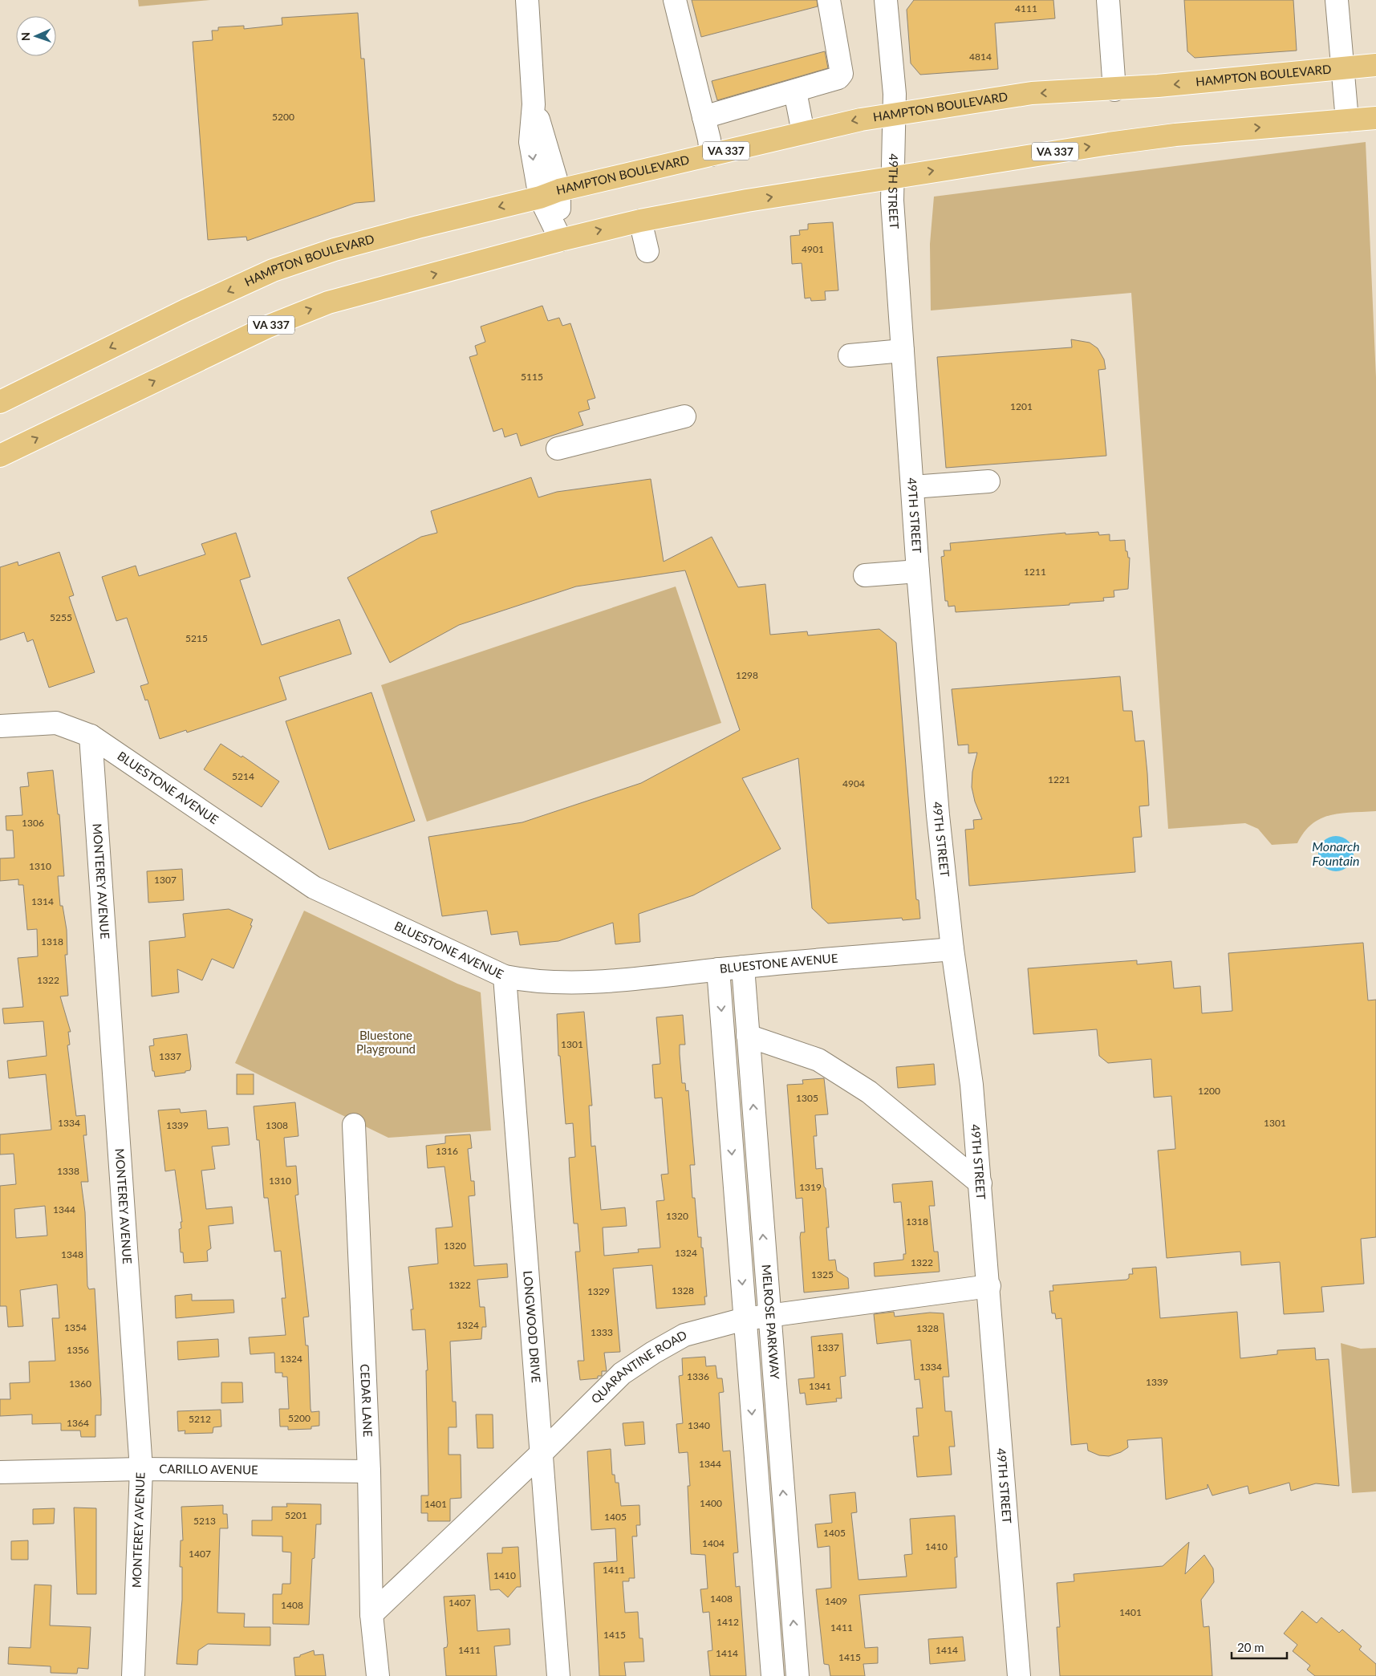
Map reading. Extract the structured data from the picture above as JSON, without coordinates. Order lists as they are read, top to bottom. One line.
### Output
{"streets":{"main road":["HAMPTON BOULEVARD","VA 337"],"street":["49TH STREET","BLUESTONE AVENUE","MONTEREY AVENUE","MELROSE PARKWAY","LONGWOOD DRIVE","QUARANTINE ROAD","CEDAR LANE","CARILLO AVENUE"]},"crossings":[["HAMPTON BOULEVARD","49TH STREET"],["VA 337","49TH STREET"],["49TH STREET","BLUESTONE AVENUE"],["49TH STREET","QUARANTINE ROAD"],["BLUESTONE AVENUE","MONTEREY AVENUE"],["BLUESTONE AVENUE","MELROSE PARKWAY"],["BLUESTONE AVENUE","LONGWOOD DRIVE"],["MONTEREY AVENUE","CARILLO AVENUE"],["MELROSE PARKWAY","QUARANTINE ROAD"],["LONGWOOD DRIVE","QUARANTINE ROAD"],["QUARANTINE ROAD","CEDAR LANE"],["CEDAR LANE","CARILLO AVENUE"]],"water":["Monarch Fountain"],"parks":["Bluestone Playground"],"house_numbers":["4111","4814","5200","4901","5115","1201","1211","5255","5215","1298","5214","1221","4904","1306","1310","1307","1314","1318","1322","1301","1337","1200","1305","1334","1301","1339","1308","1316","1338","1310","1319","1344","1320","1318","1320","1324","1348","1322","1325","1322","1328","1329","1324","1354","1328","1333","1337","1356","1324","1334","1336","1339","1360","1341","5200","5212","1364","1340","1344","1400","1401","5201","1405","5213","1405","1404","1410","1407","1411","1410","1408","1409","1407","1408","1401","1412","1411","1415","1411","1414","1414","1415"],"scale_bar":"20 m","north":"left"}
